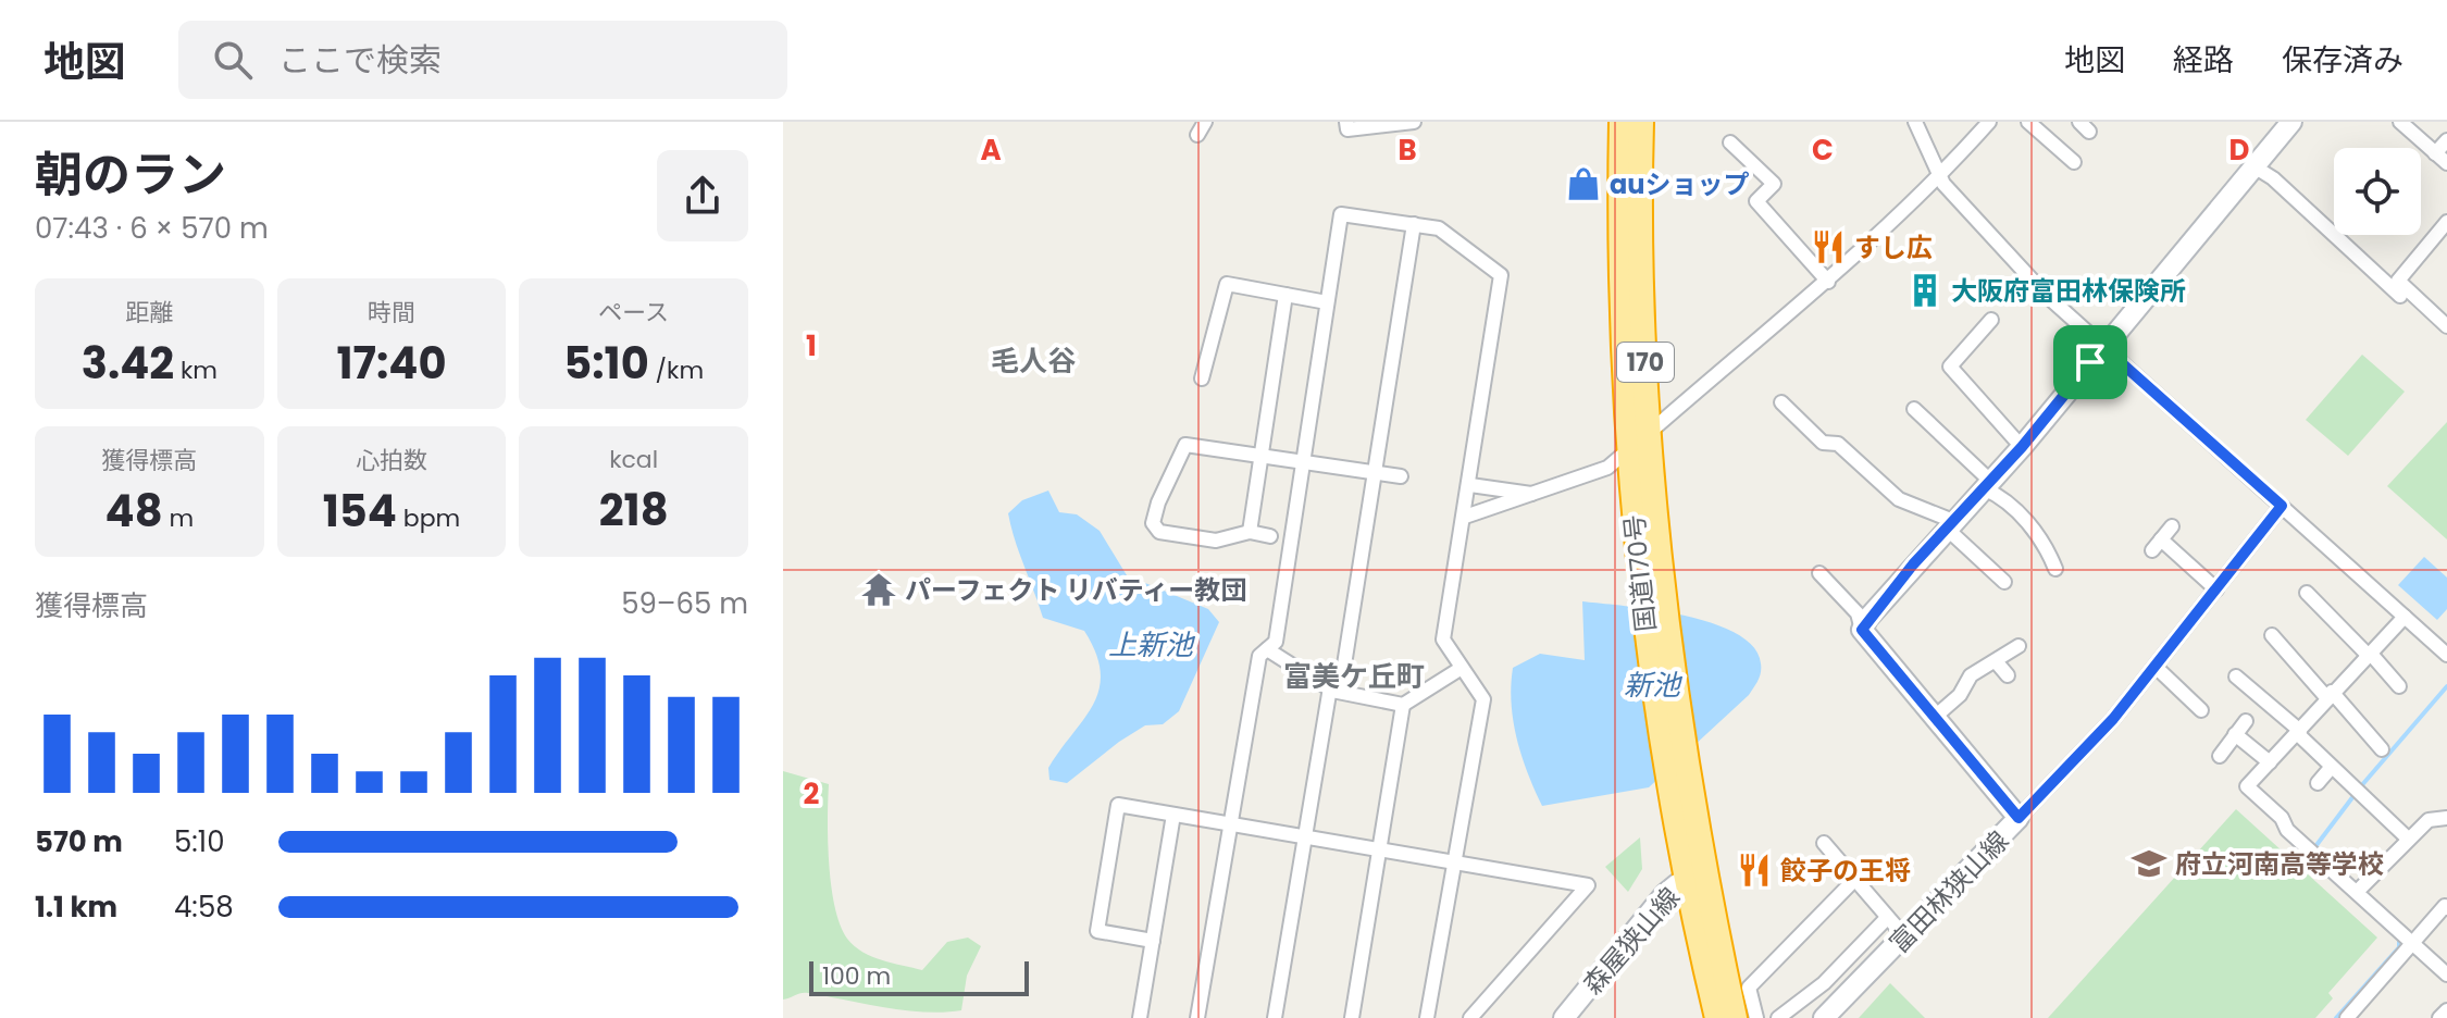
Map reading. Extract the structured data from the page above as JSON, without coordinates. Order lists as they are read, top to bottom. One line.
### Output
{"streets":{"highway":["170","国道170号"],"main road":["富田林狭山線","森屋狭山線"]},"crossings":[["国道170号","森屋狭山線"]],"districts":["毛人谷","富美ケ丘町"],"water":["上新池","新池"],"places":{"shop":["auショップ"],"restaurant":["すし広","餃子の王将"],"building":["大阪府富田林保険所"],"temple":["パーフェクト リバティー教団"],"school or university":["府立河南高等学校"]},"scale_bar":"100 m","page":{"header":"地図","search":"ここで検索","nav":["地図","経路","保存済み"],"heading":["朝のラン","07:43 · 6 × 570 m"],"stats":[["距離","3.42 km"],["時間","17:40"],["ペース","5:10 /km"],["獲得標高","48 m"],["心拍数","154 bpm"],["kcal","218"]],"chart":["獲得標高","59–65 m"],"list":[{"name":"570 m","note":"5:10"},{"name":"1.1 km","note":"4:58"}],"scale":"100 m"},"grid":{"columns":["A","B","C","D"],"rows":["1","2"]}}
